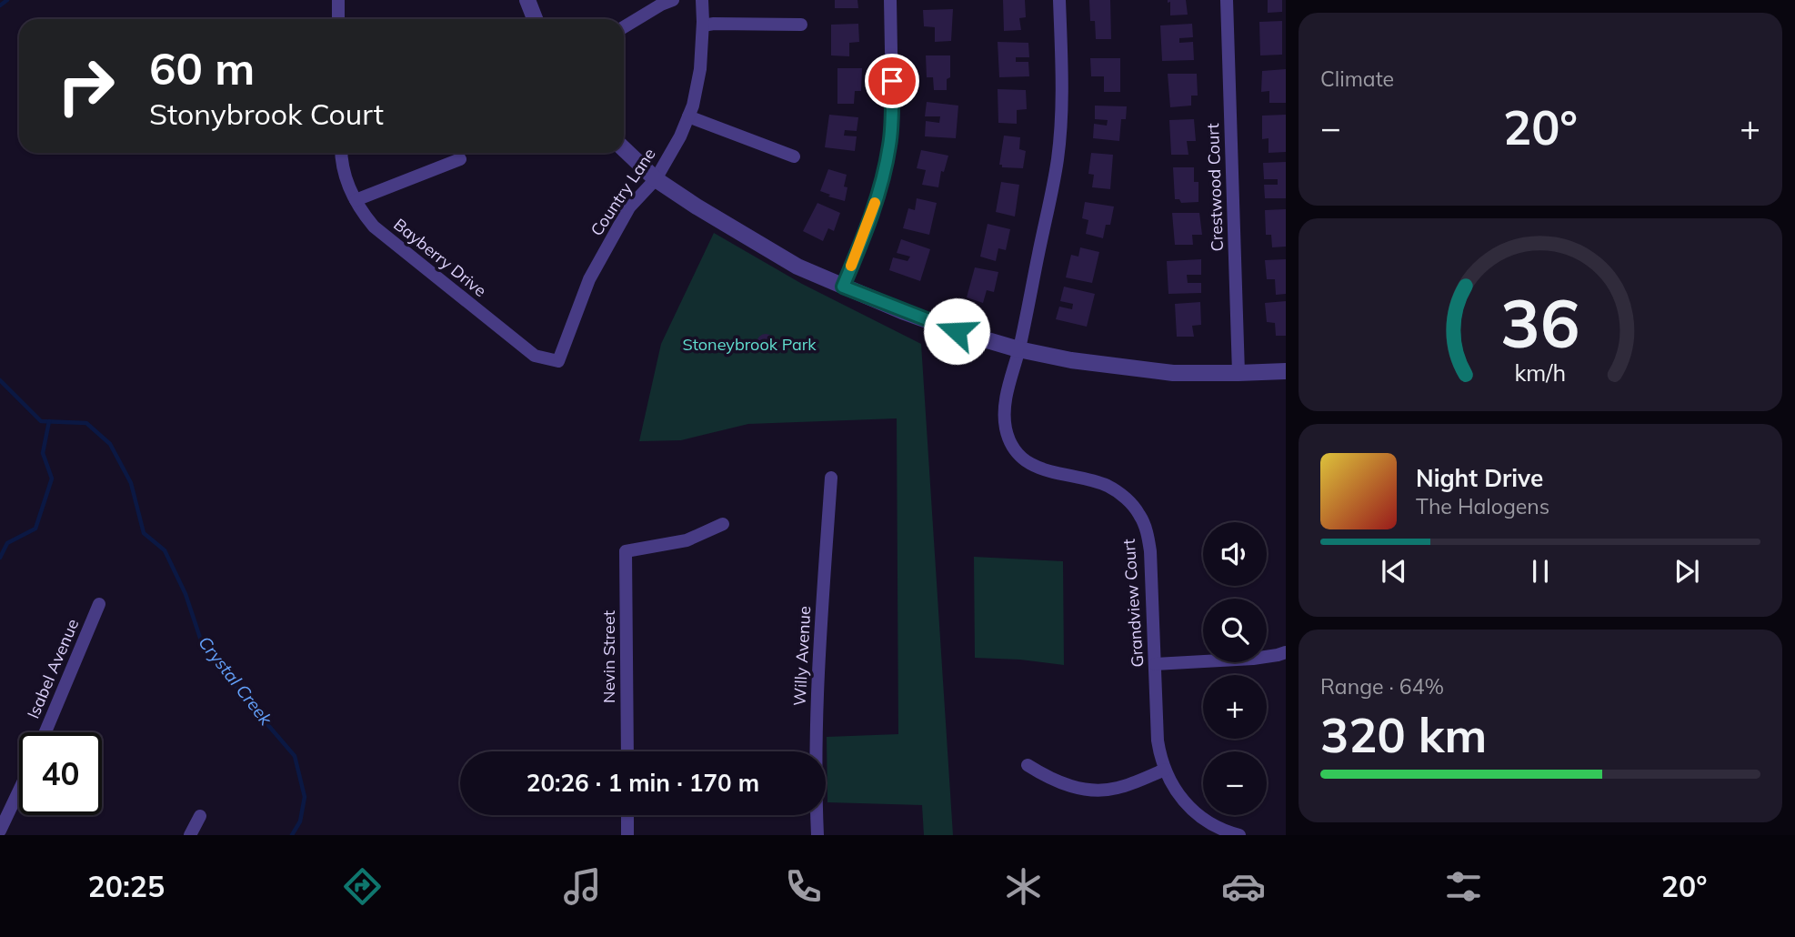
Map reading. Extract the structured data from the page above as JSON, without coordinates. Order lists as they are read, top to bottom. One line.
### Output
{"streets":{"street":["Crestwood Court","Country Lane","Bayberry Drive","Grandview Court","Willy Avenue","Nevin Street","Isabel Avenue"]},"crossings":[["Country Lane","Bayberry Drive"]],"water":["Crystal Creek"],"parks":["Stoneybrook Park"],"page":{"tile":["Climate",["Range · 64%","320 km"]],"turn":["60 m","Stonybrook Court"],"heat":["−","20°","+"],"song":["Night Drive","The Halogens"],"map_buttons":["+","−"],"limit":"40","trip":"20:26 · 1 min · 170 m","tabs":["20:25","20°"],"gauge":["36","km/h"]}}
